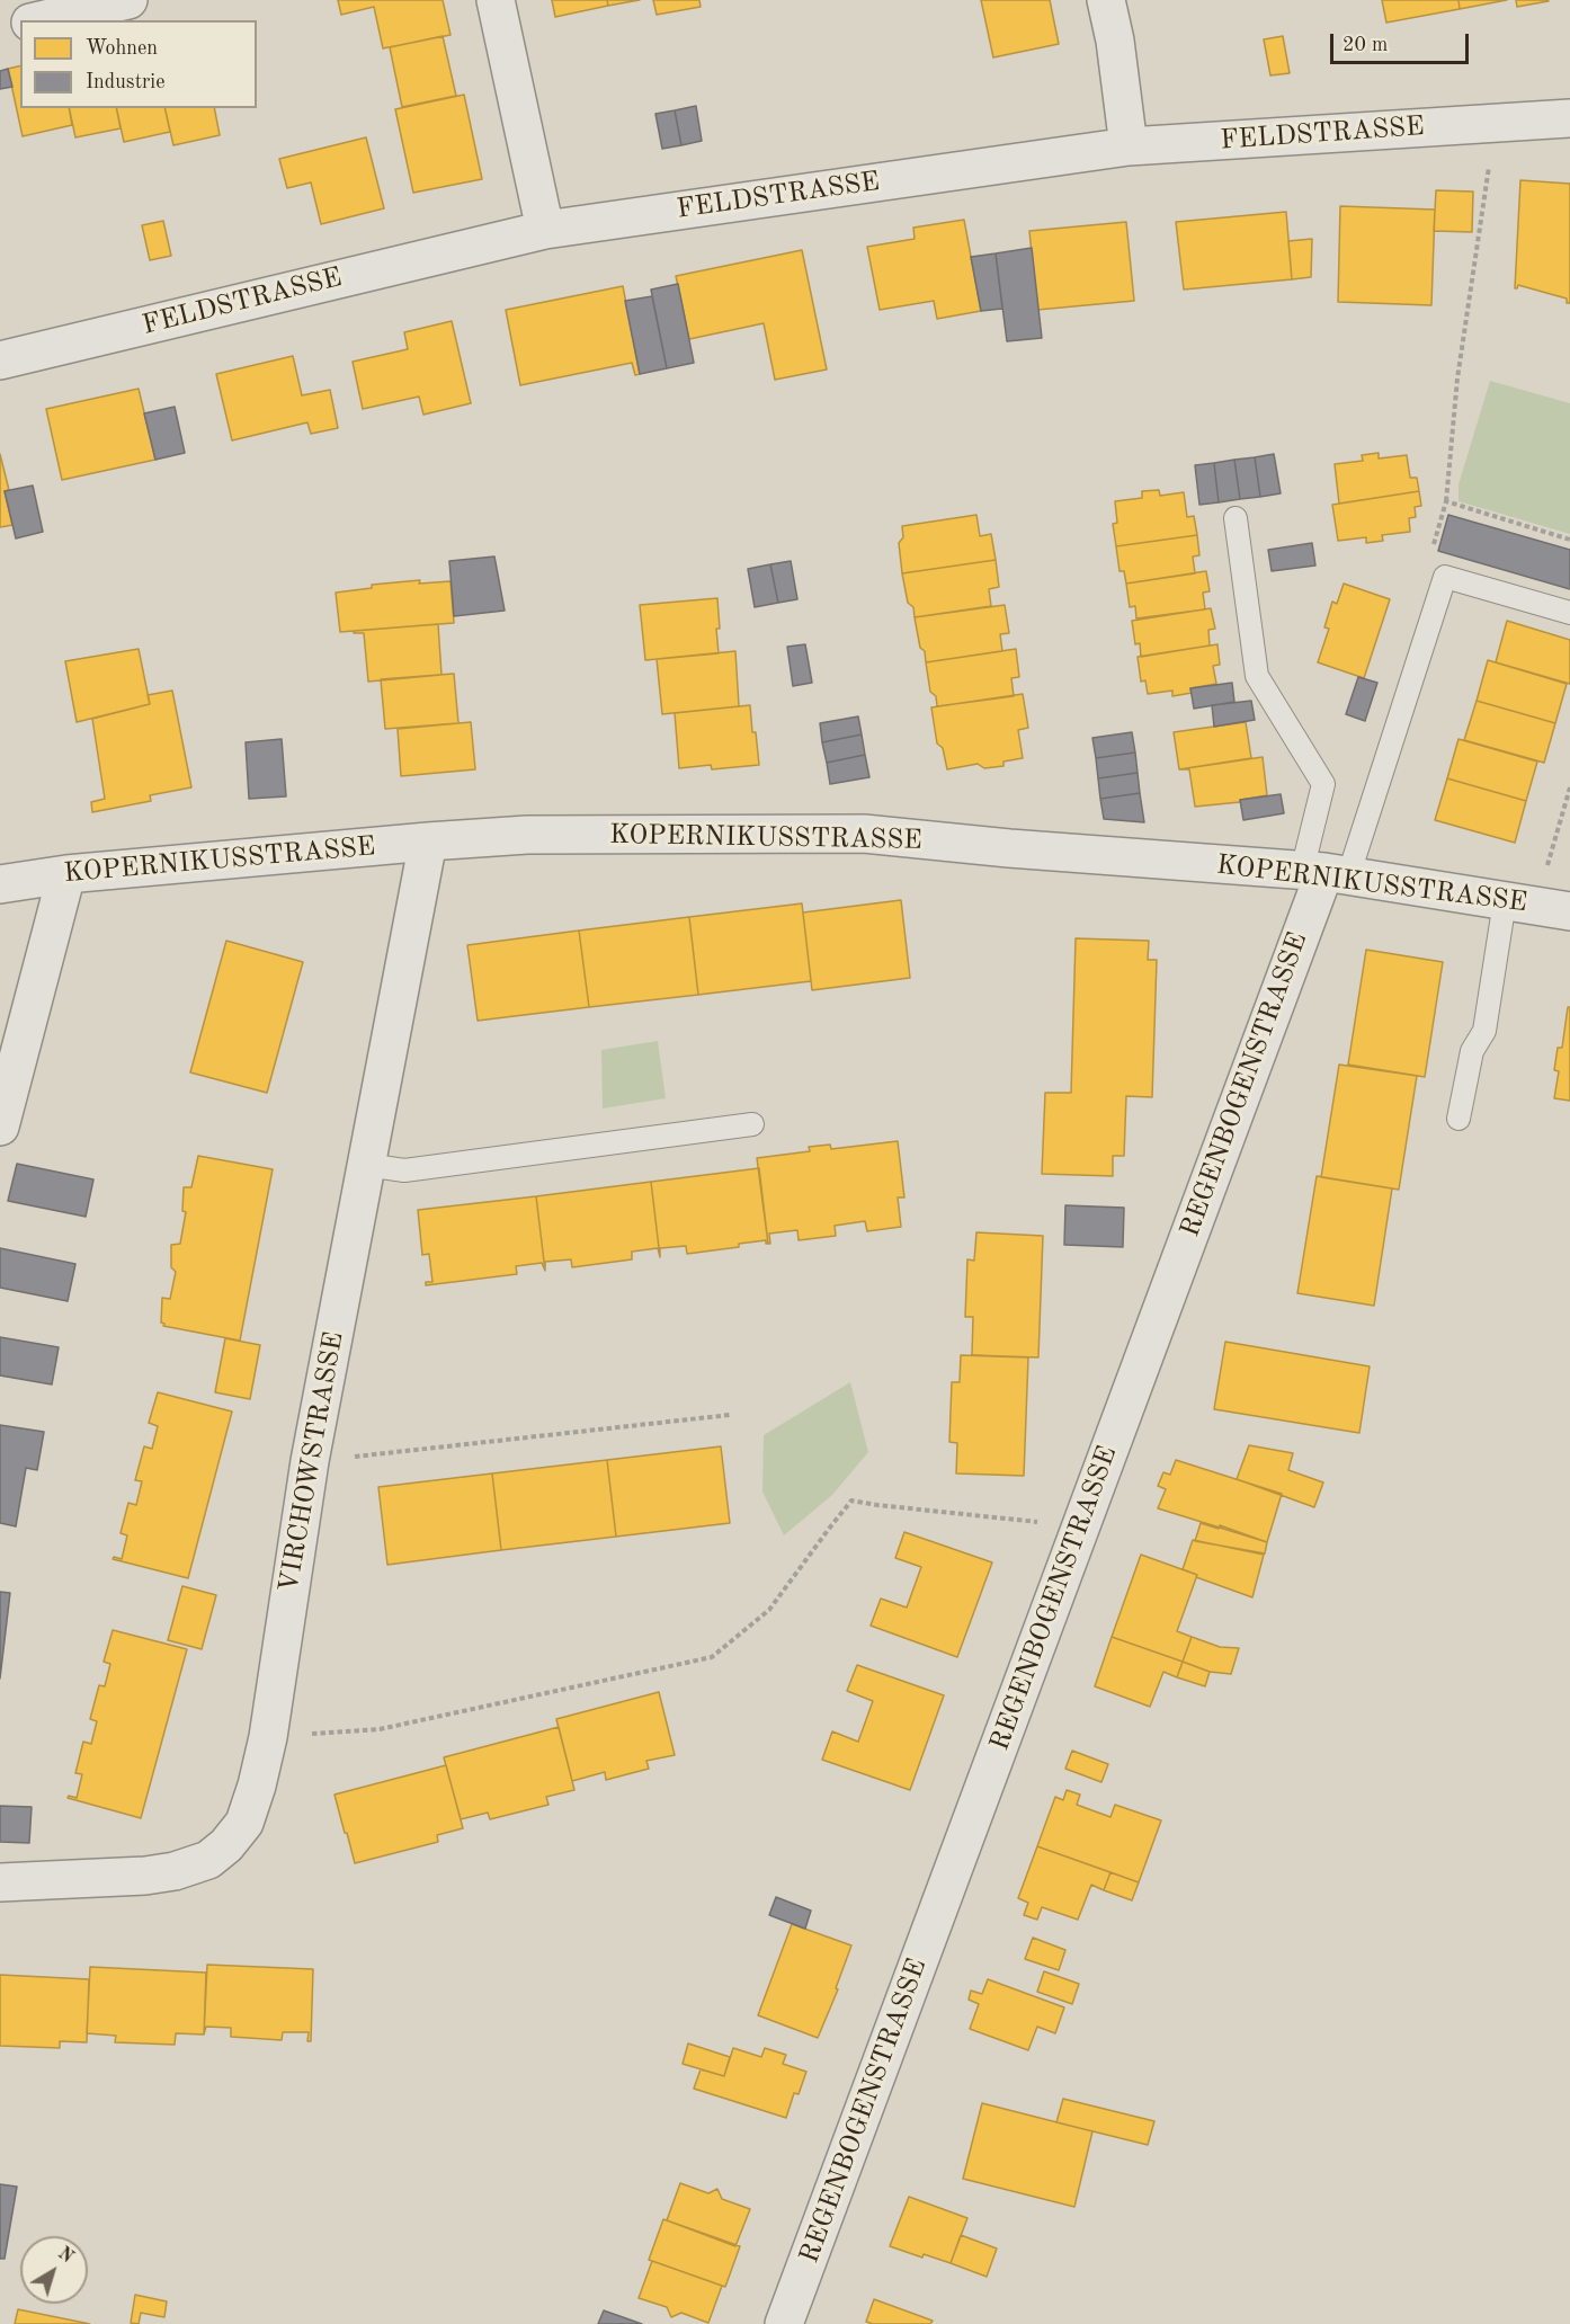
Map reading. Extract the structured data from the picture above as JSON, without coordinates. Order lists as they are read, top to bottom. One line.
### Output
{"streets":{"street":["FELDSTRASSE","KOPERNIKUSSTRASSE","REGENBOGENSTRASSE","VIRCHOWSTRASSE"]},"crossings":[["KOPERNIKUSSTRASSE","REGENBOGENSTRASSE"],["KOPERNIKUSSTRASSE","VIRCHOWSTRASSE"]],"legend":["Wohnen","Industrie"],"scale_bar":"20 m","north":"top right"}
